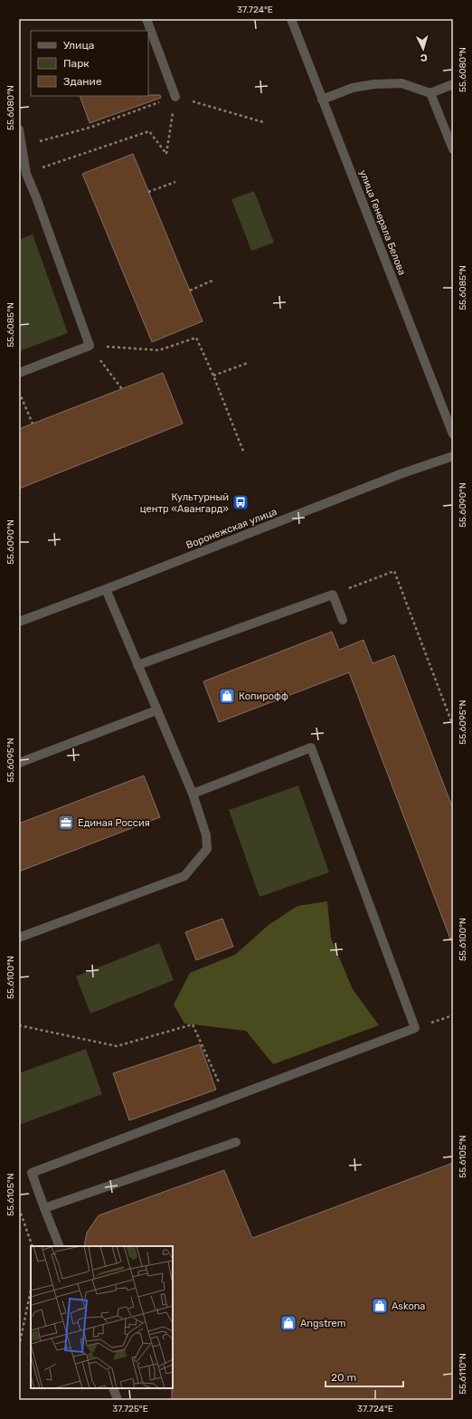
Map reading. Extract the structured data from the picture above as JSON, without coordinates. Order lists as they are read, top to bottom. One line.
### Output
{"streets":{"street":["улица Генерала Белова","Воронежская улица"]},"places":{"bus stop":["Культурный центр «Авангард»"],"shop":["Копирофф","Askona","Angstrem"],"office":["Единая Россия"]},"legend":["Улица","Парк","Здание"],"scale_bar":"20 m","north":"bottom","coordinates":["37.724°E","55.6080°N","55.6085°N","55.6090°N","55.6095°N","55.6100°N","55.6105°N","55.6110°N","37.725°E"]}
